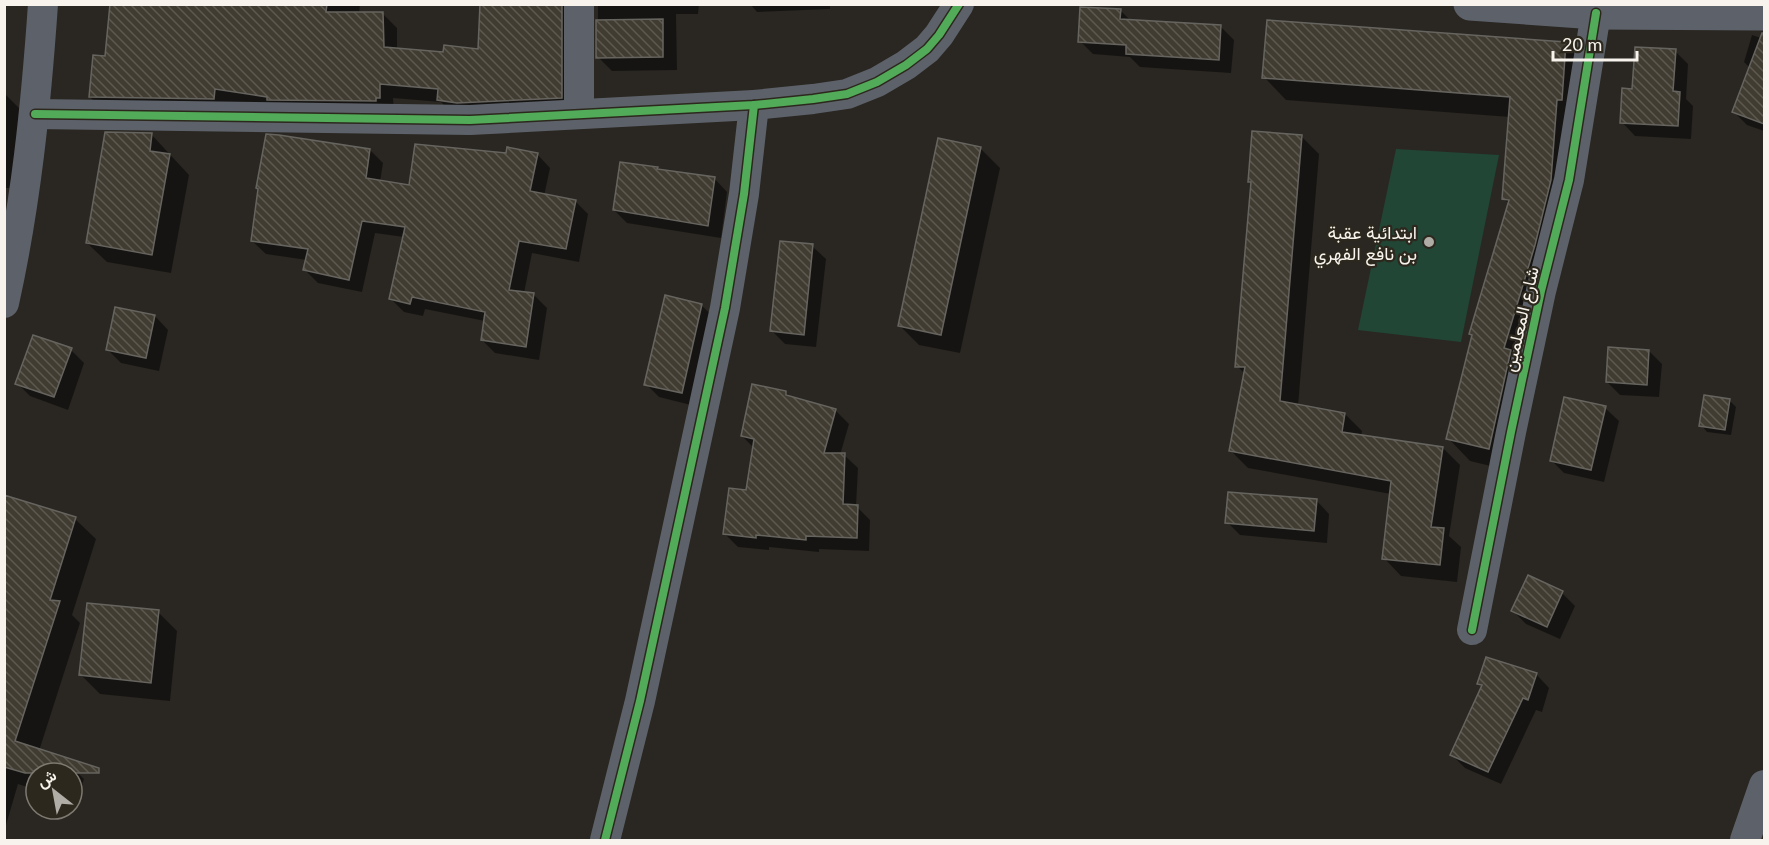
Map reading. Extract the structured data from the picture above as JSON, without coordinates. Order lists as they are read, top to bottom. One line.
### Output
{"streets":{"street":["شارع المعلمين"]},"places":["ابتدائية عقبة بن نافع الفهري"],"scale_bar":"20 m","north":"top left"}
